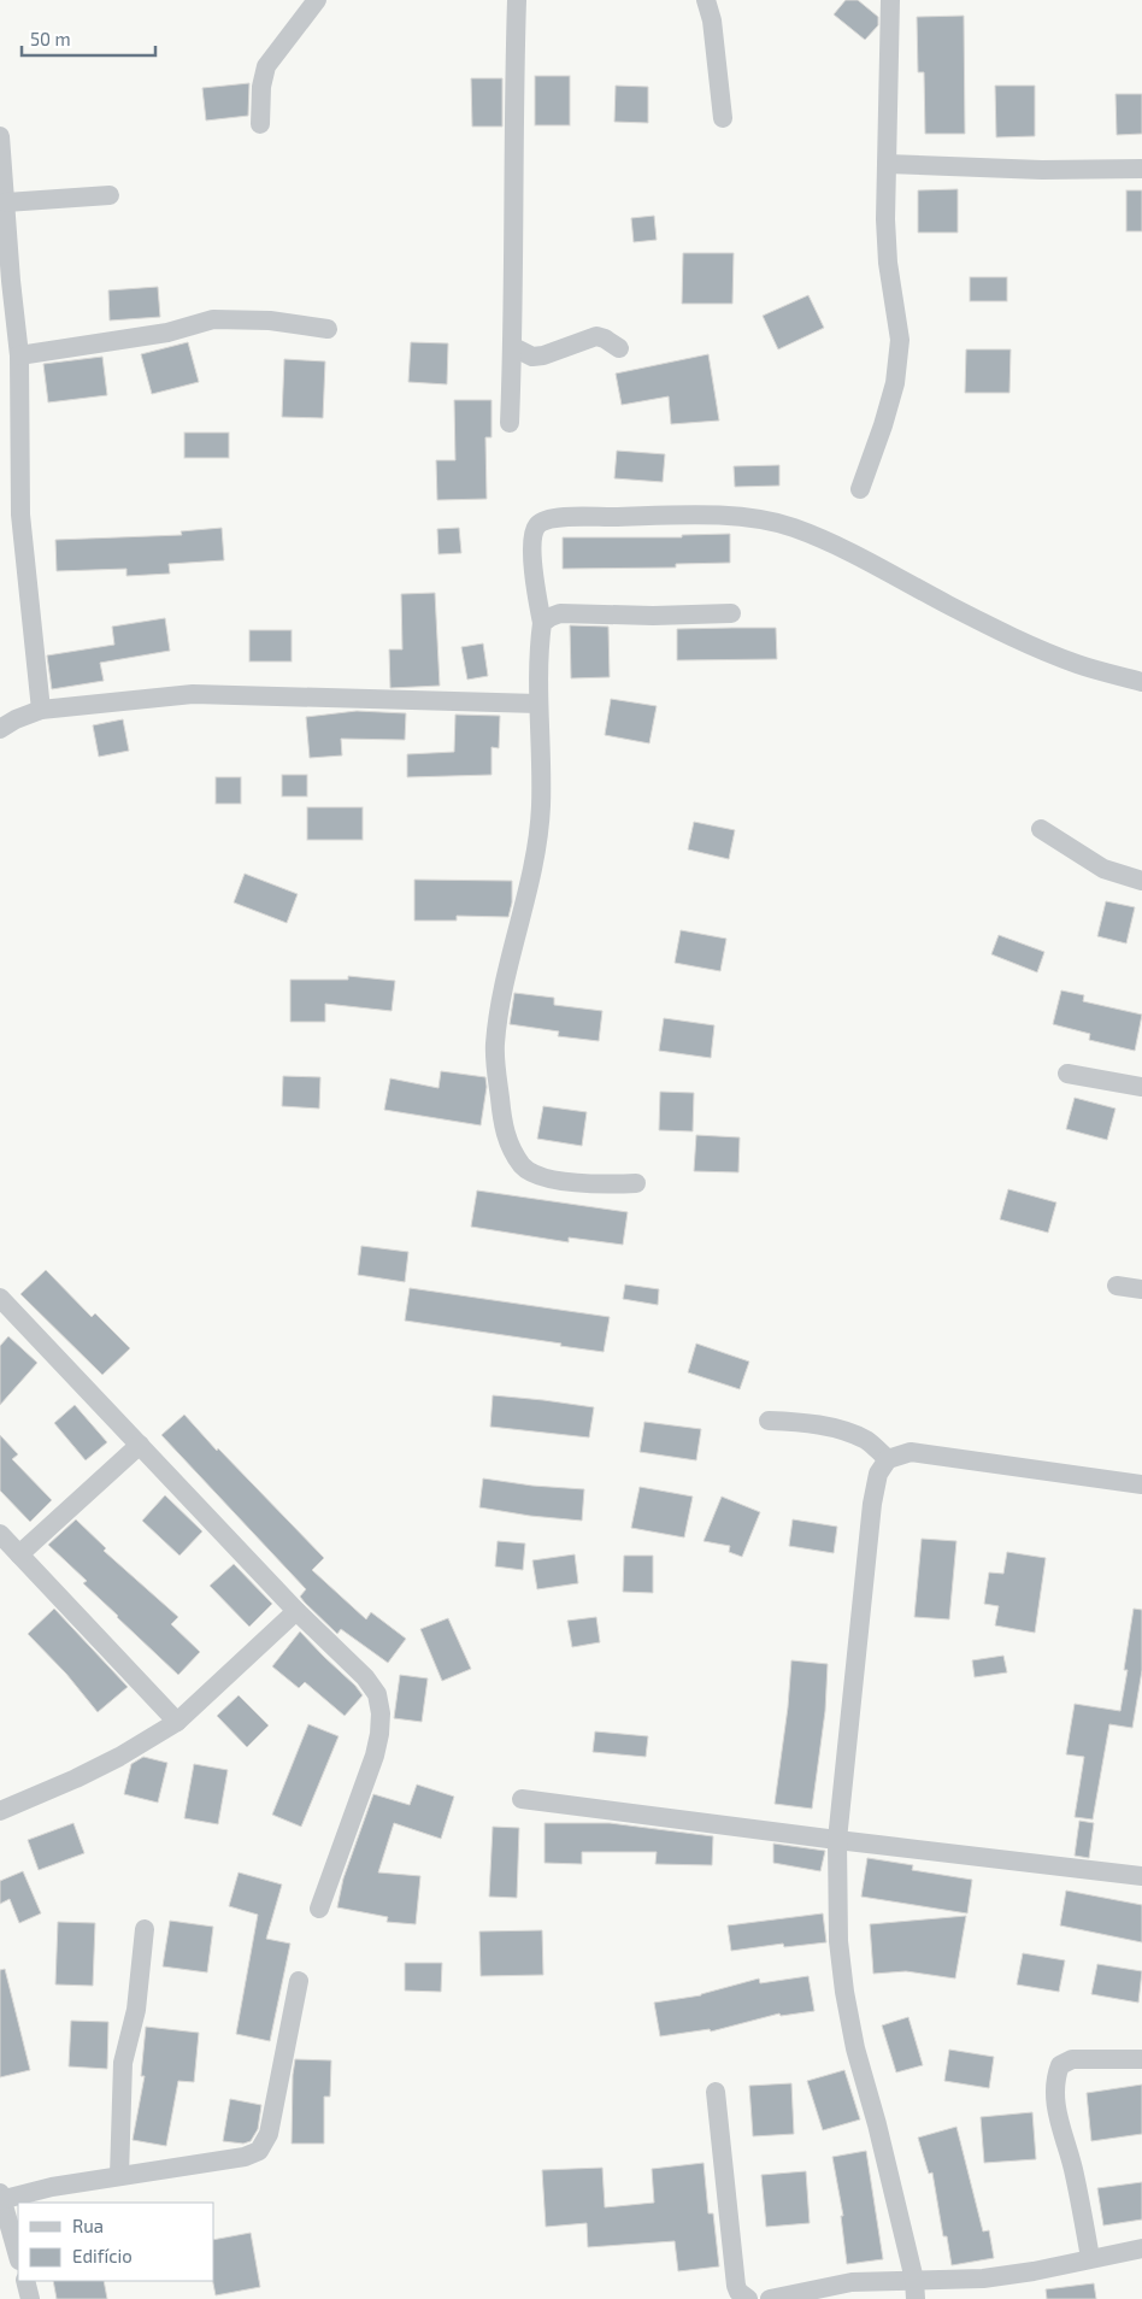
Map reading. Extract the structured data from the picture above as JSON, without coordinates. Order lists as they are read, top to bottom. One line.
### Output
{"legend":["Rua","Edifício"],"scale_bar":"50 m"}
